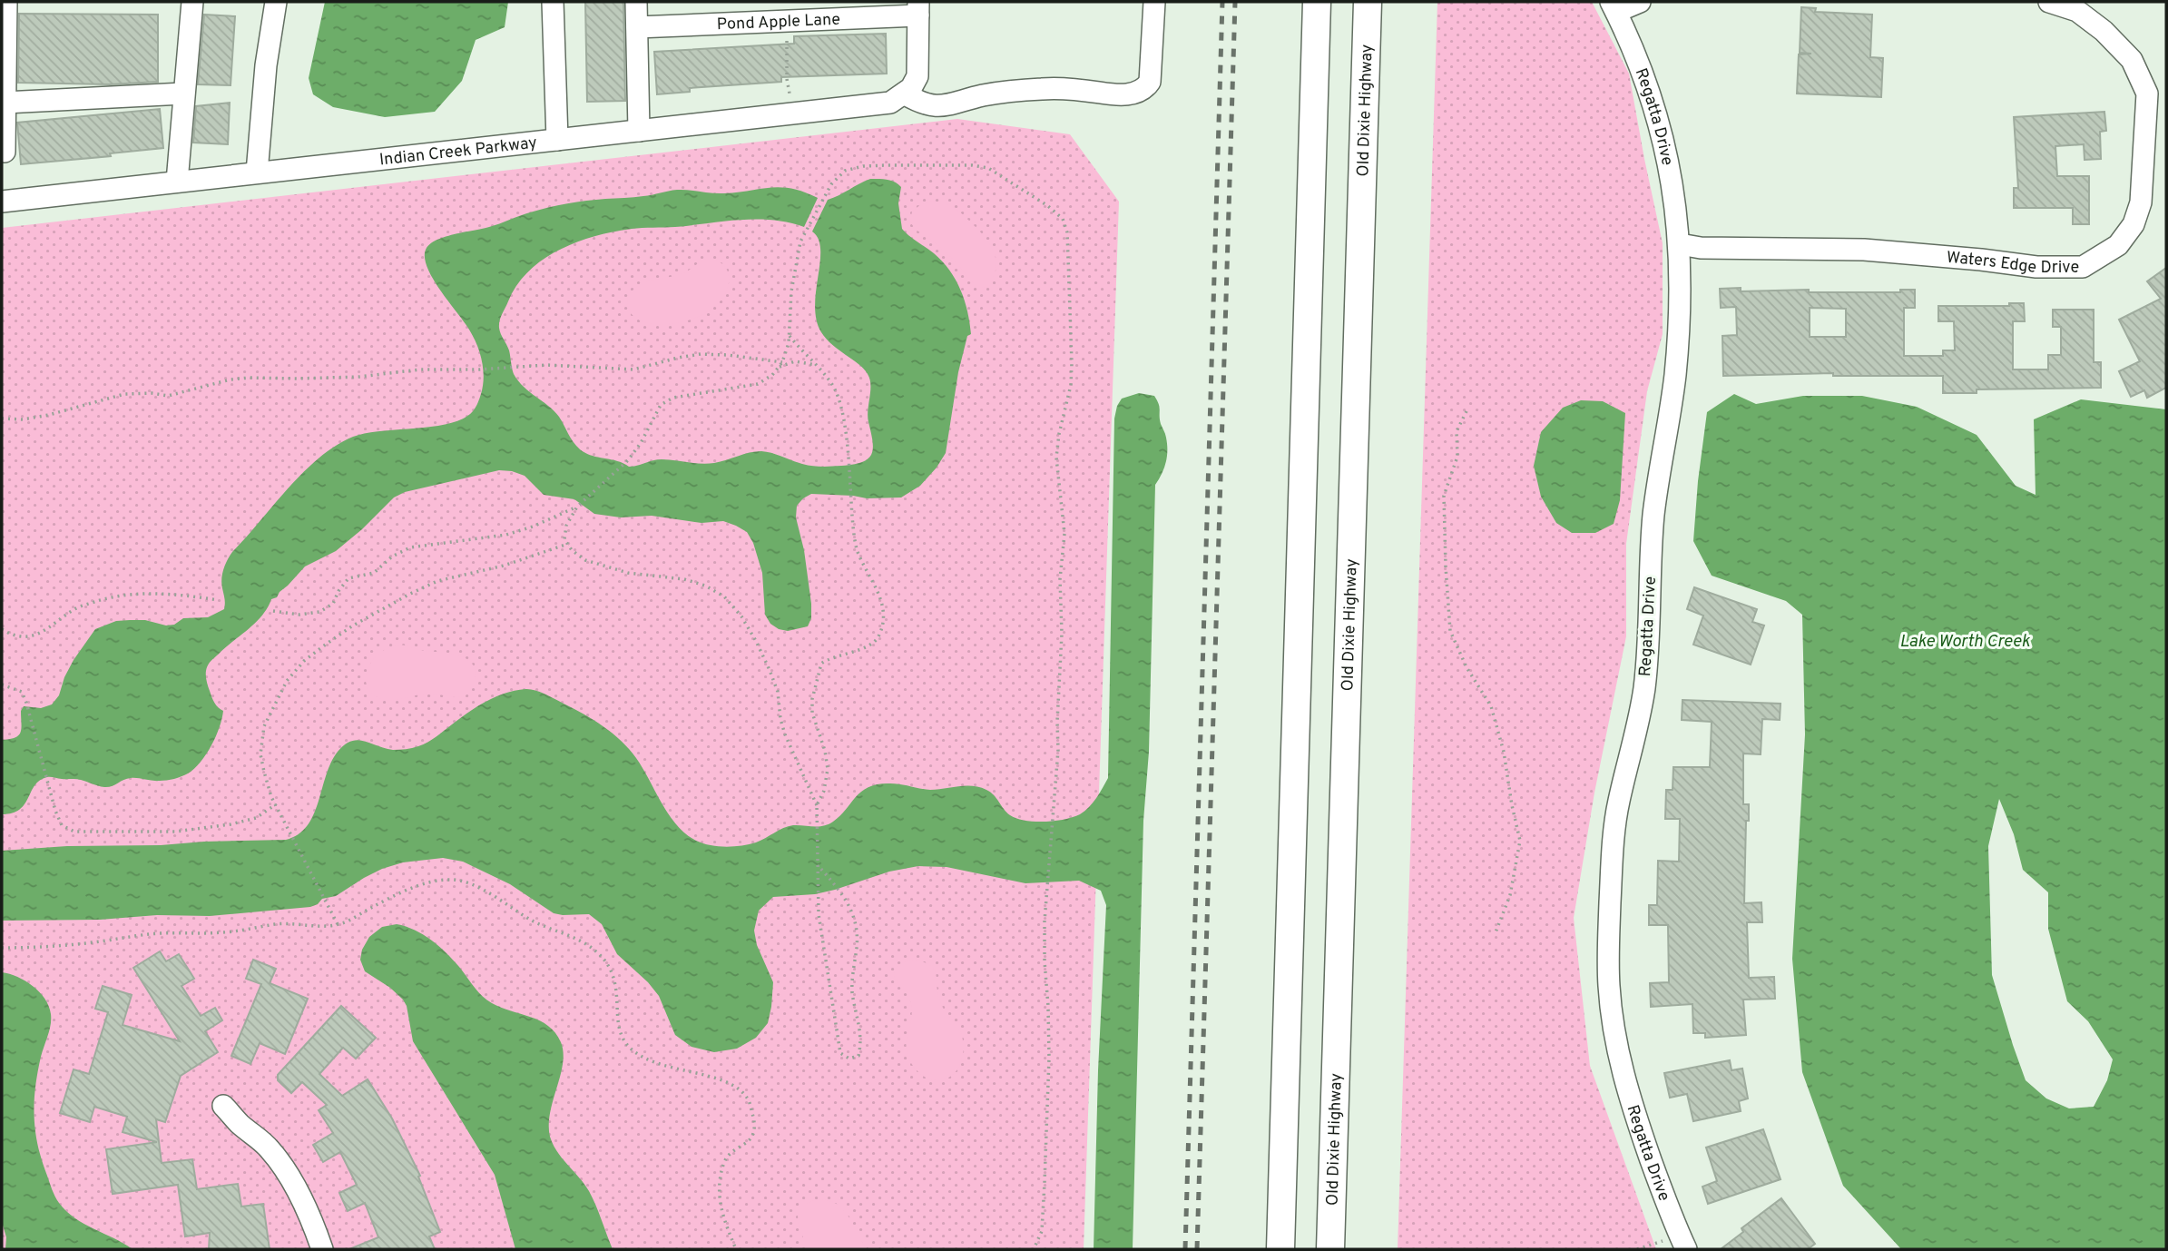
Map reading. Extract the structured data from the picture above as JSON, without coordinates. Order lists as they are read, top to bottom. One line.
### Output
{"streets":{"main road":["Old Dixie Highway"],"street":["Pond Apple Lane","Regatta Drive","Indian Creek Parkway","Waters Edge Drive"]},"crossings":[["Regatta Drive","Waters Edge Drive"]],"water":["Lake Worth Creek"]}
